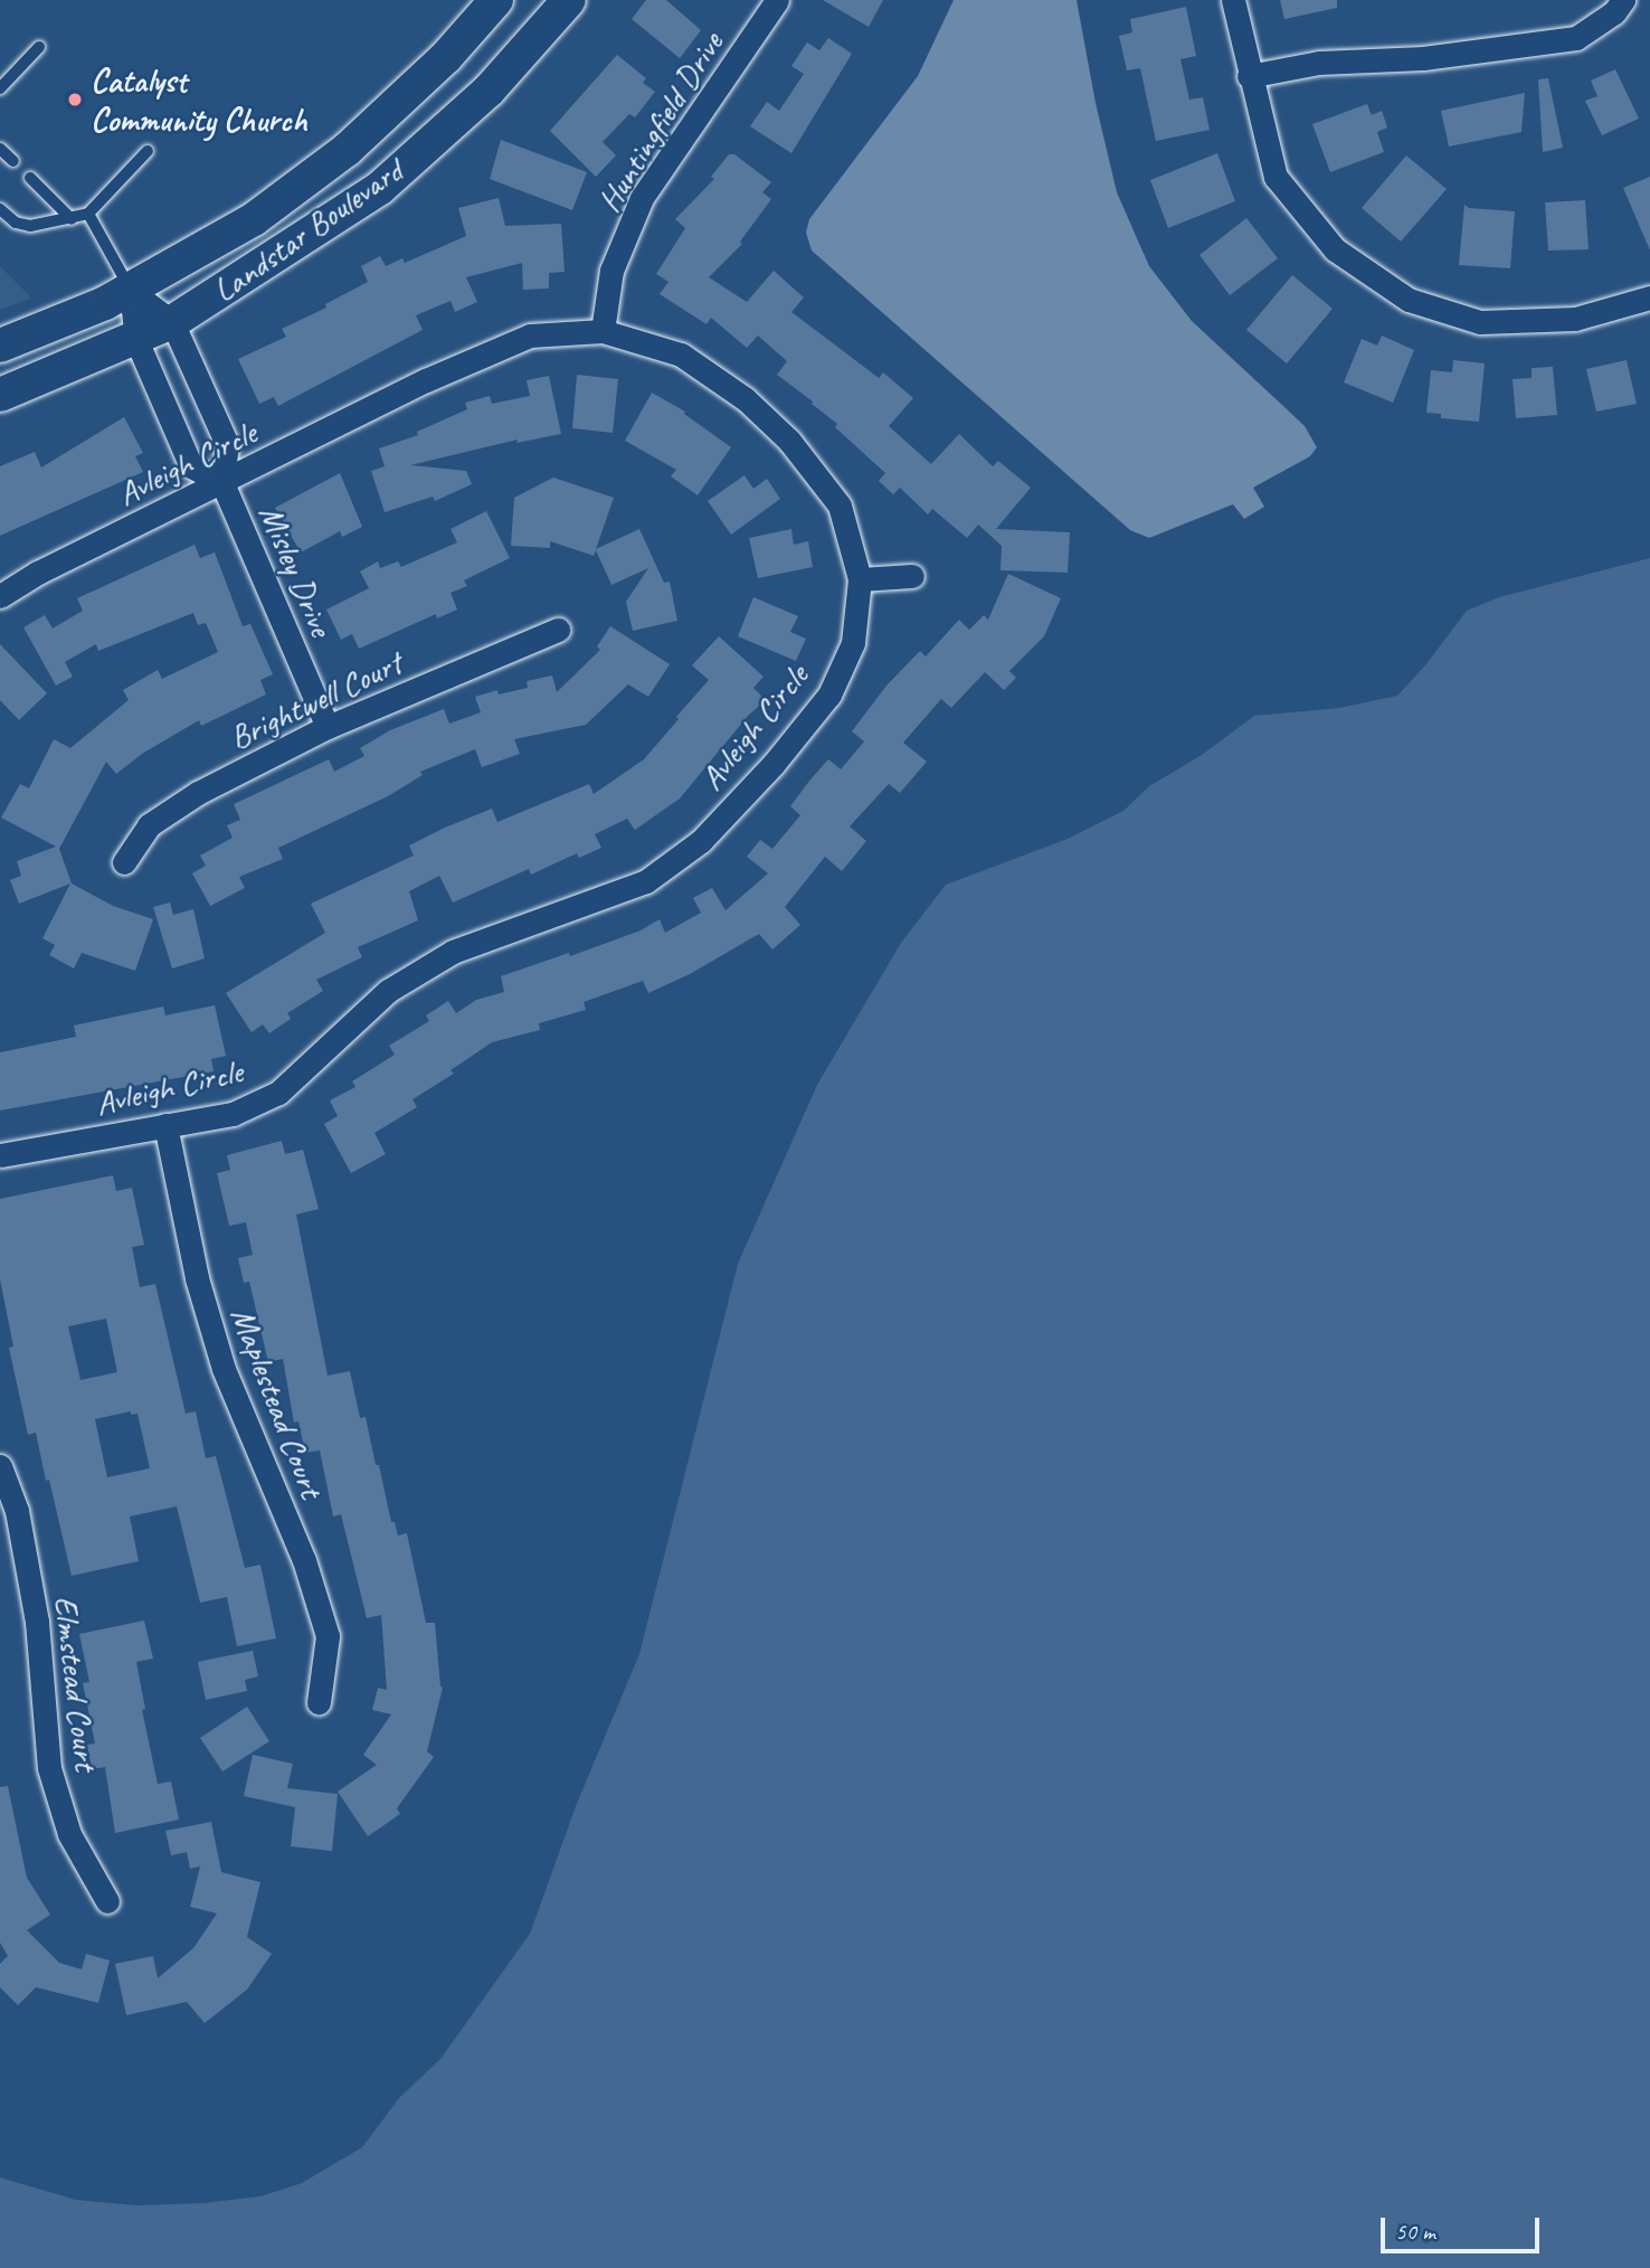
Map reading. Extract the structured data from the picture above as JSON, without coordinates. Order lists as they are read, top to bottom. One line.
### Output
{"streets":{"main road":["Landstar Boulevard"],"street":["Huntingfield Drive","Avleigh Circle","Misley Drive","Brightwell Court","Maplestead Court","Elmstead Court"]},"crossings":[["Huntingfield Drive","Avleigh Circle"],["Landstar Boulevard","Misley Drive"],["Avleigh Circle","Misley Drive"],["Avleigh Circle","Maplestead Court"],["Misley Drive","Brightwell Court"]],"places":["Catalyst Community Church"],"scale_bar":"50 m"}
